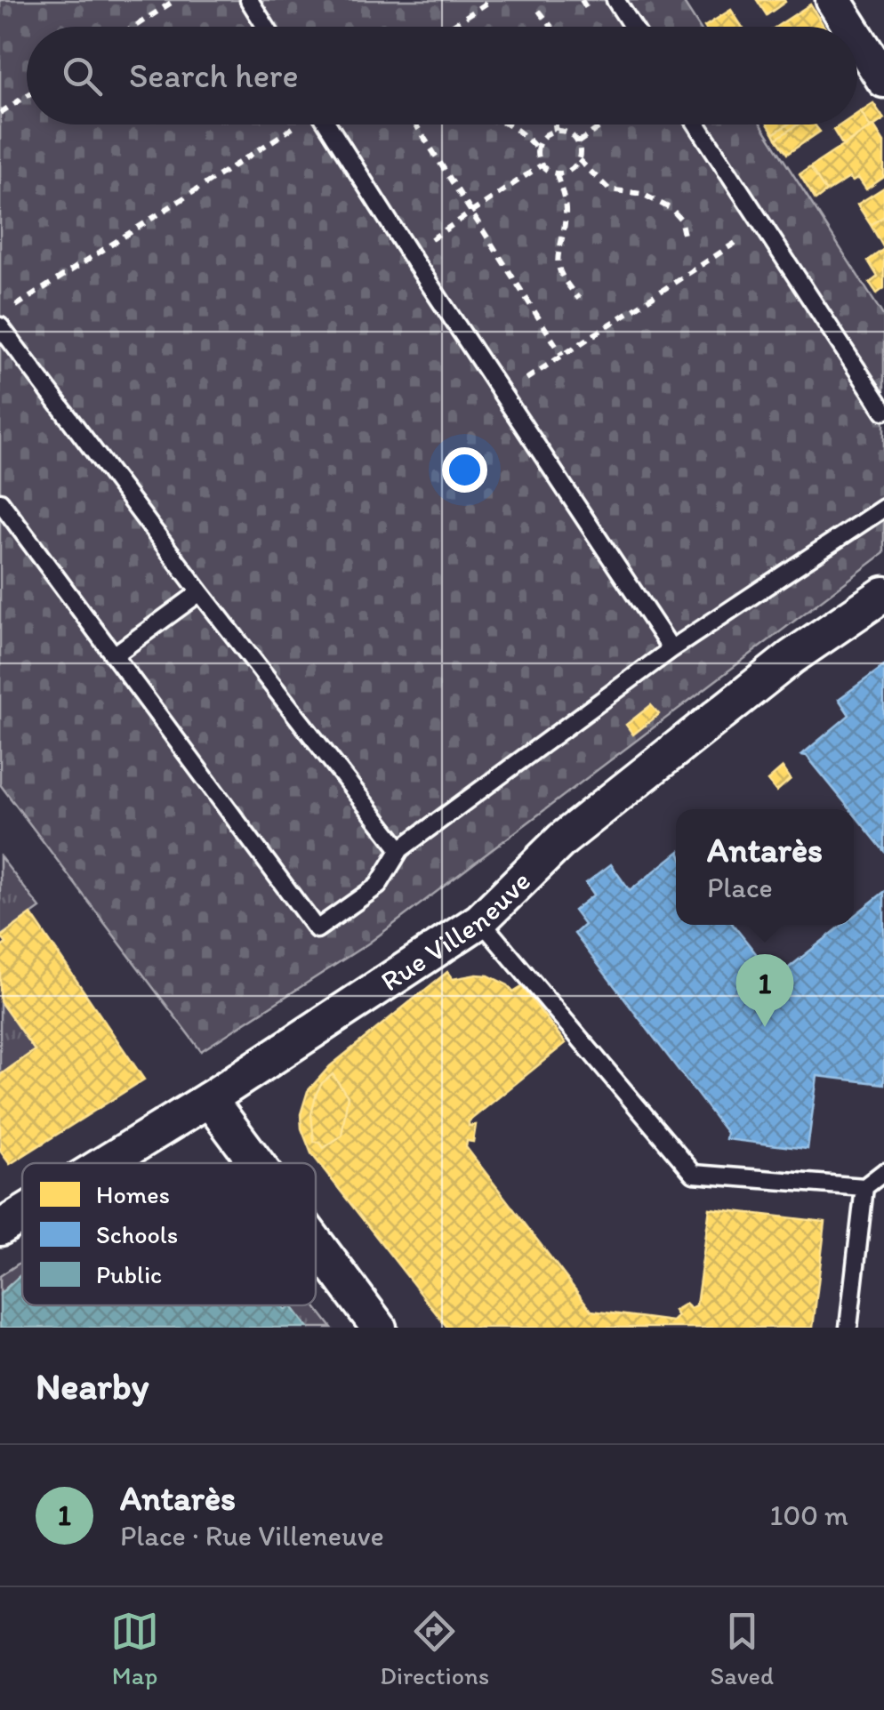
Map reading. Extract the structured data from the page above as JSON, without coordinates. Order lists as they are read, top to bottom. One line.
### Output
{"streets":{"street":["Rue Villeneuve"]},"legend":["Homes","Schools","Public"],"page":{"search":"Search here","popup":["Antarès","Place"],"pins":"1","heading":"Nearby","list":[{"mark":"1","name":"Antarès","note":"Place · Rue Villeneuve","value":"100 m"}],"nav":["Map","Directions","Saved"]}}
